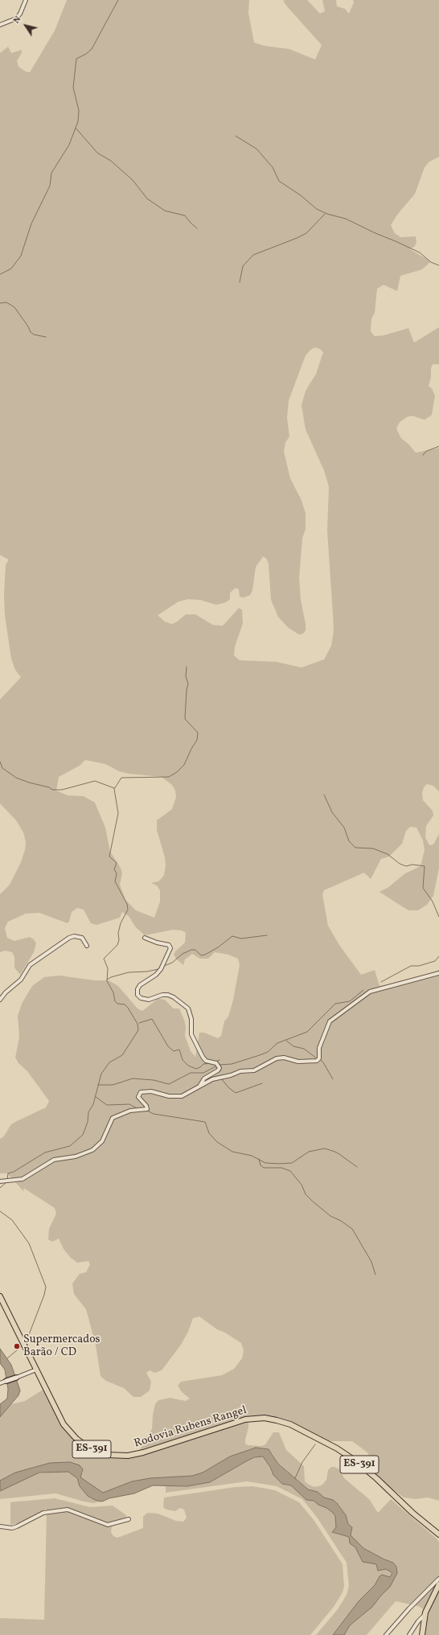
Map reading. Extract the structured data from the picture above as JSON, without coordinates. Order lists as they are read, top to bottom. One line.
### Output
{"streets":{"main road":["Rodovia Rubens Rangel","ES-391"]},"places":["Supermercados Barão / CD"],"north":"top left"}
